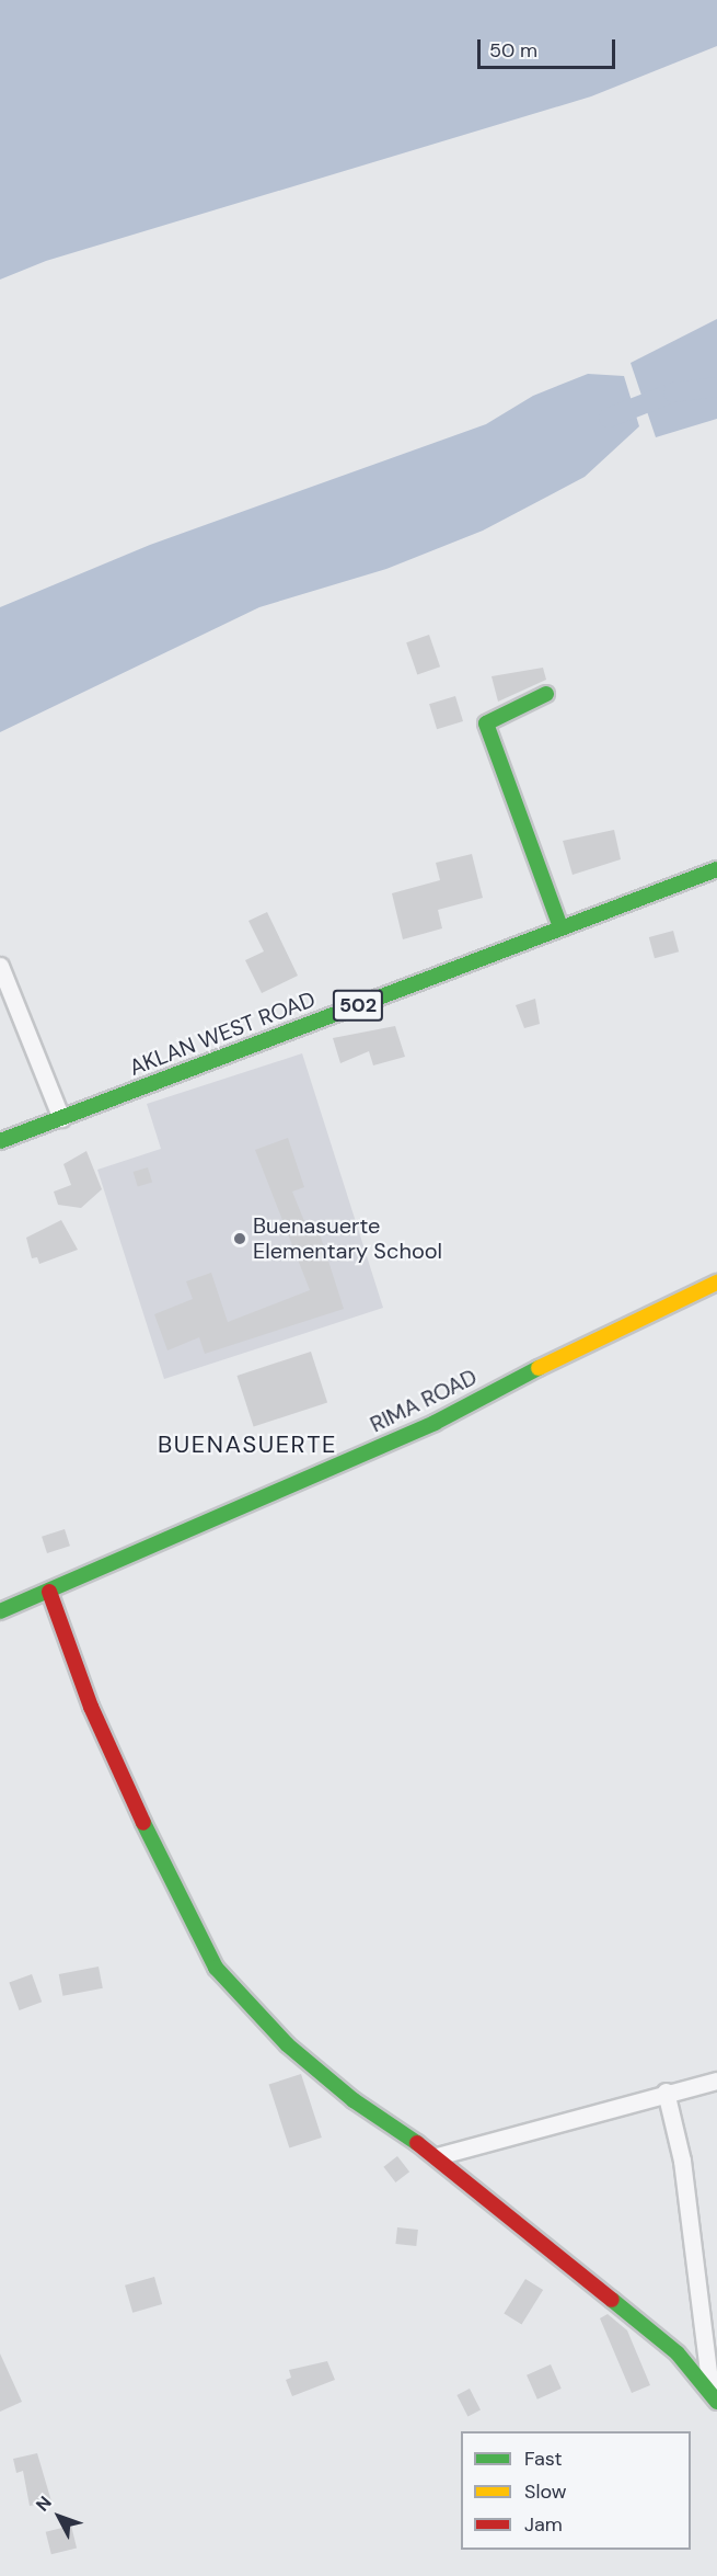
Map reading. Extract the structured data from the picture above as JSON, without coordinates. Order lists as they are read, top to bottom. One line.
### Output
{"streets":{"street":["502","AKLAN WEST ROAD","RIMA ROAD"]},"districts":["BUENASUERTE"],"places":["Buenasuerte Elementary School"],"legend":["Fast","Slow","Jam"],"scale_bar":"50 m","north":"top left"}
